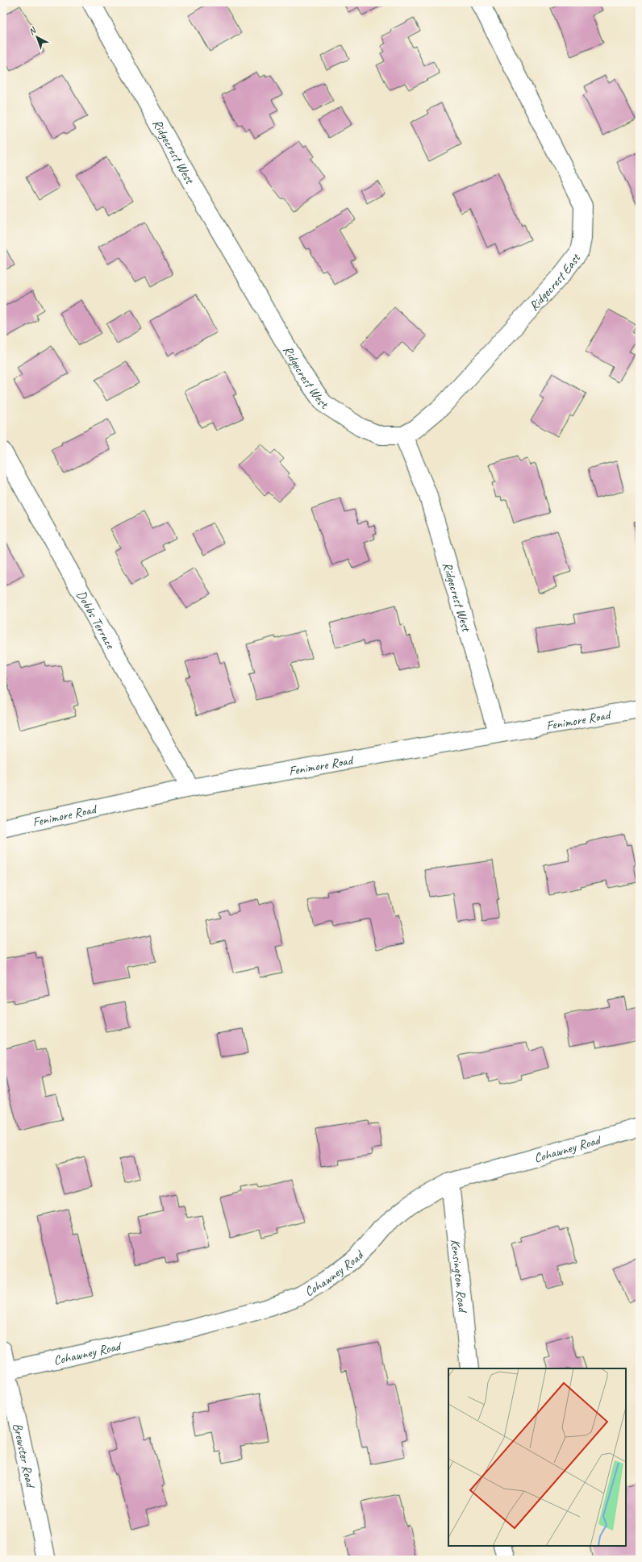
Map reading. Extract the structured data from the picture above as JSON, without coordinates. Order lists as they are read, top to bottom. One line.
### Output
{"streets":{"street":["Ridgecrest West","Ridgecrest East","Dobbs Terrace","Fenimore Road","Cohawney Road","Kensington Road","Brewster Road"]},"crossings":[["Ridgecrest West","Ridgecrest East"],["Ridgecrest West","Fenimore Road"],["Dobbs Terrace","Fenimore Road"],["Cohawney Road","Kensington Road"],["Cohawney Road","Brewster Road"]],"north":"top left"}
